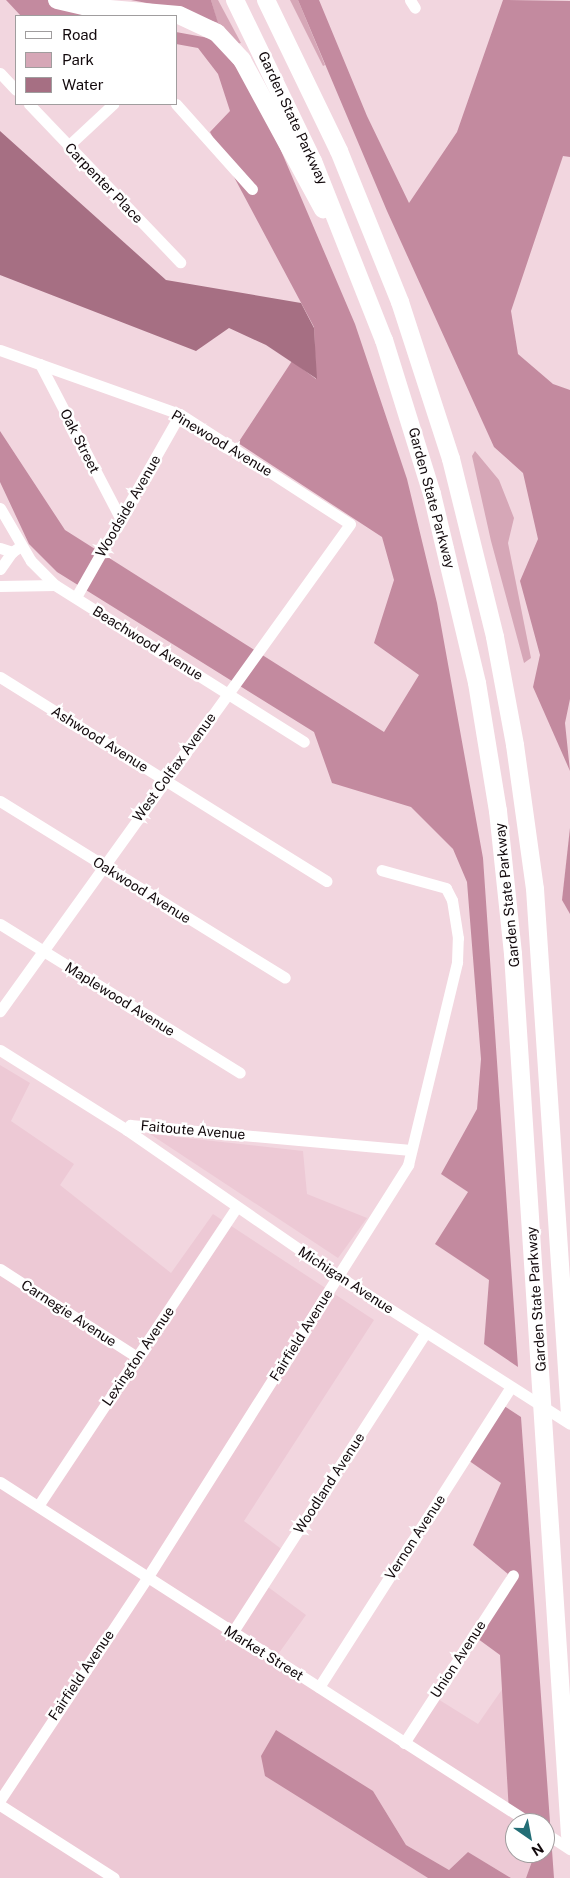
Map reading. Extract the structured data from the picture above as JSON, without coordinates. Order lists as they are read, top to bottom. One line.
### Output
{"streets":{"highway":["Garden State Parkway"],"street":["Carpenter Place","Oak Street","Pinewood Avenue","Woodside Avenue","Beachwood Avenue","Ashwood Avenue","West Colfax Avenue","Oakwood Avenue","Maplewood Avenue","Faitoute Avenue","Michigan Avenue","Carnegie Avenue","Fairfield Avenue","Lexington Avenue","Woodland Avenue","Vernon Avenue","Market Street","Union Avenue"]},"crossings":[["Oak Street","Pinewood Avenue"],["Oak Street","Woodside Avenue"],["Pinewood Avenue","Woodside Avenue"],["Pinewood Avenue","West Colfax Avenue"],["Woodside Avenue","Beachwood Avenue"],["Beachwood Avenue","West Colfax Avenue"],["Ashwood Avenue","West Colfax Avenue"],["West Colfax Avenue","Oakwood Avenue"],["West Colfax Avenue","Maplewood Avenue"],["Faitoute Avenue","Michigan Avenue"],["Faitoute Avenue","Fairfield Avenue"],["Michigan Avenue","Fairfield Avenue"],["Michigan Avenue","Lexington Avenue"],["Michigan Avenue","Woodland Avenue"],["Michigan Avenue","Vernon Avenue"],["Carnegie Avenue","Lexington Avenue"],["Fairfield Avenue","Market Street"],["Lexington Avenue","Market Street"],["Woodland Avenue","Market Street"],["Vernon Avenue","Market Street"],["Market Street","Union Avenue"]],"legend":["Road","Park","Water"],"north":"bottom right"}
